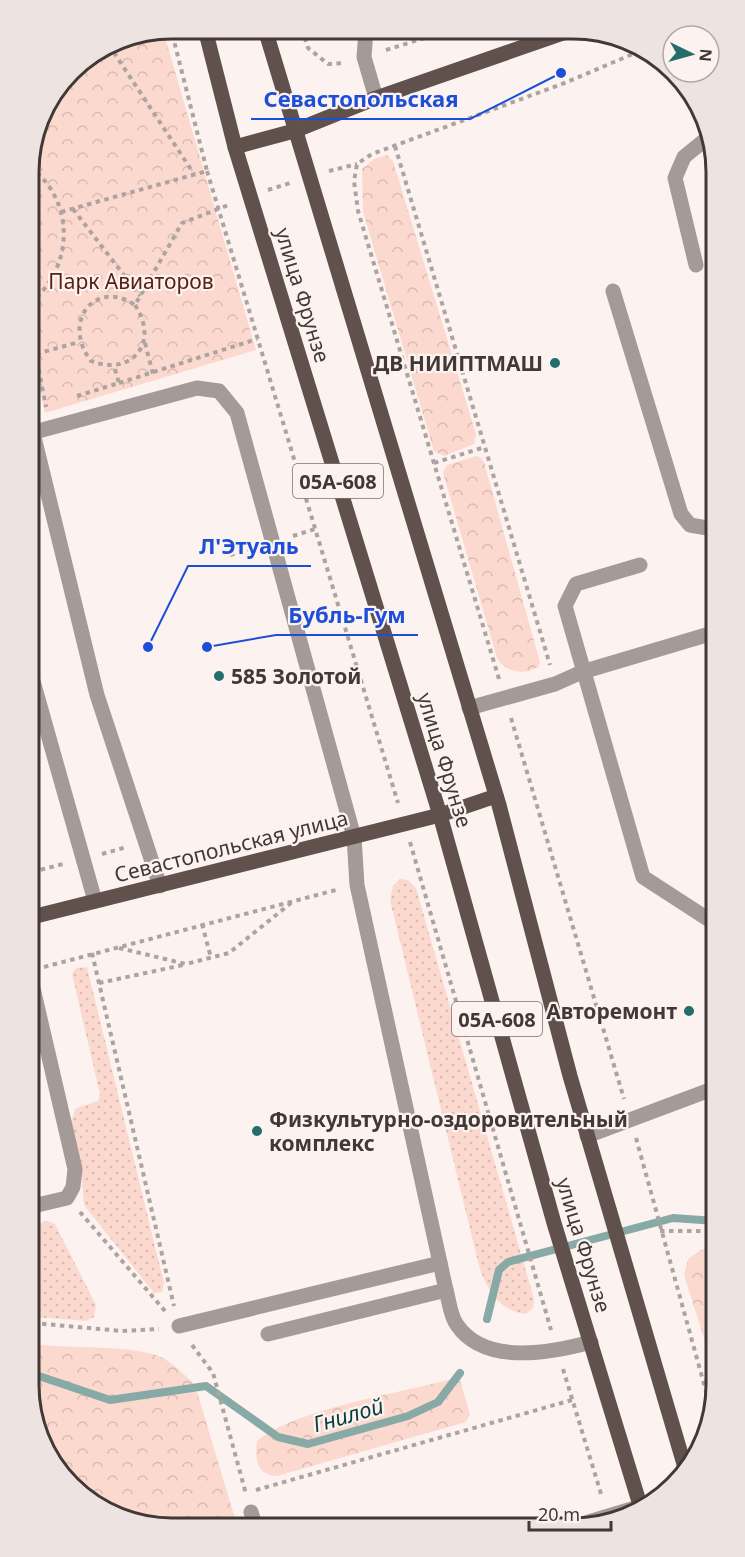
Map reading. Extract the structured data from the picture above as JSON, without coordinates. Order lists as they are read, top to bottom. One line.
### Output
{"streets":{"main road":["улица Фрунзе","05А-608","Севастопольская улица"]},"crossings":[["улица Фрунзе","Севастопольская улица"]],"water":["Гнилой"],"parks":["Парк Авиаторов"],"places":["Севастопольская","ДВ НИИПТМАШ","Л'Этуаль","Бубль-Гум","585 Золотой","Авторемонт","Физкультурно-оздоровительный комплекс"],"scale_bar":"20 m","north":"right"}
